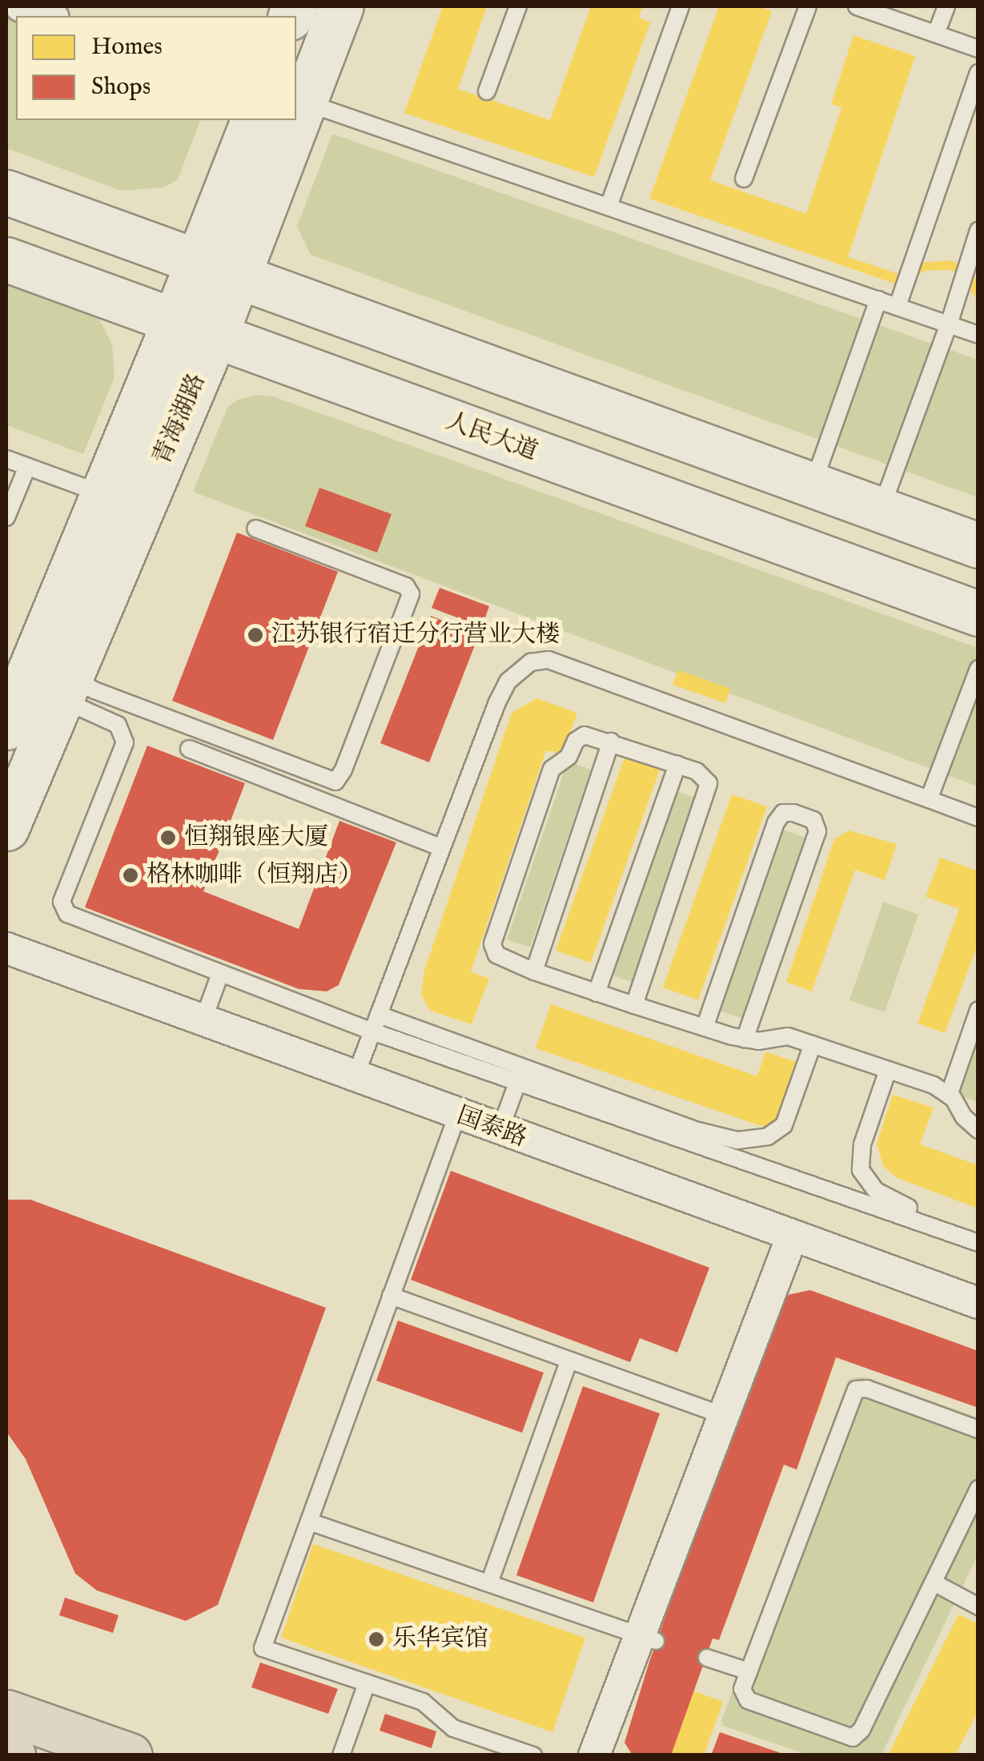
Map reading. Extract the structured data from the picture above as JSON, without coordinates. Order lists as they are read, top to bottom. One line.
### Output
{"streets":{"main road":["青海湖路","人民大道"],"street":["国泰路"]},"crossings":[["青海湖路","人民大道"]],"places":["江苏银行宿迁分行营业大楼","恒翔银座大厦","格林咖啡（恒翔店）","乐华宾馆"],"legend":["Homes","Shops"]}
